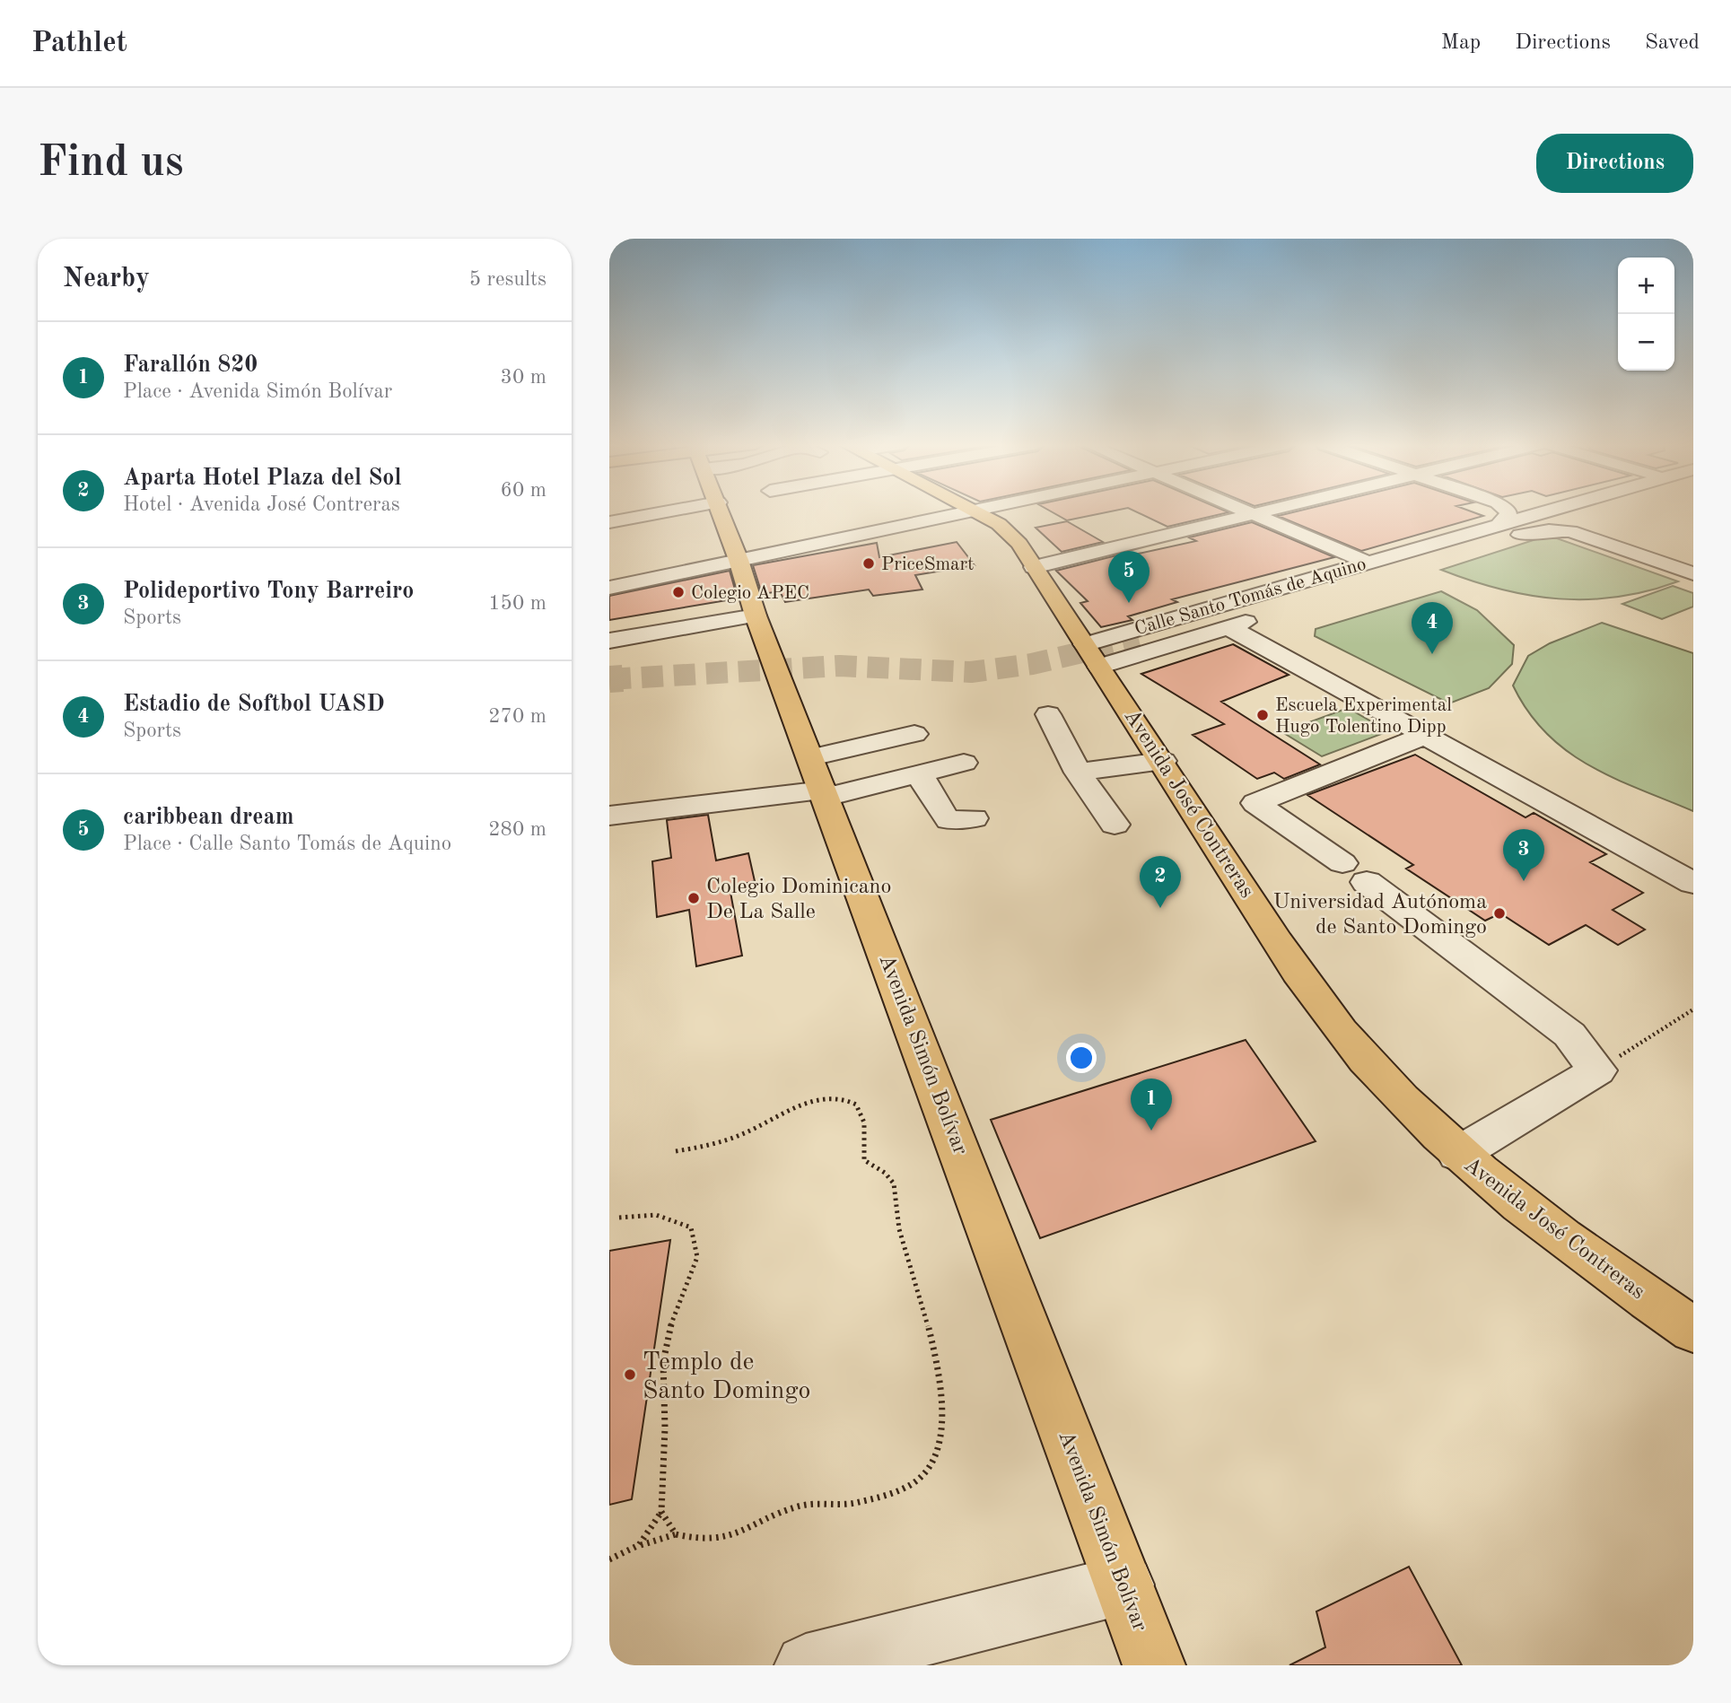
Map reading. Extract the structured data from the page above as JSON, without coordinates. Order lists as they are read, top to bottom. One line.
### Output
{"streets":{"main road":["Avenida José Contreras","Avenida Simón Bolívar"],"street":["Calle Santo Tomás de Aquino"]},"crossings":[["Calle Santo Tomás de Aquino","Avenida José Contreras"]],"places":["PriceSmart","Colegio APEC","Escuela Experimental Hugo Tolentino Dipp","Colegio Dominicano De La Salle","Universidad Autónoma de Santo Domingo","Templo de Santo Domingo"],"page":{"header":"Pathlet","nav":["Map","Directions","Saved"],"buttons":"Directions","title":"Find us","heading":["Nearby","5 results"],"map_buttons":["+","−"],"list":[{"mark":"1","name":"Farallón 820","note":"Place · Avenida Simón Bolívar","value":"30 m"},{"mark":"2","name":"Aparta Hotel Plaza del Sol","note":"Hotel · Avenida José Contreras","value":"60 m"},{"mark":"3","name":"Polideportivo Tony Barreiro","note":"Sports","value":"150 m"},{"mark":"4","name":"Estadio de Softbol UASD","note":"Sports","value":"270 m"},{"mark":"5","name":"caribbean dream","note":"Place · Calle Santo Tomás de Aquino","value":"280 m"}],"pins":["5","4","3","2","1"]}}
